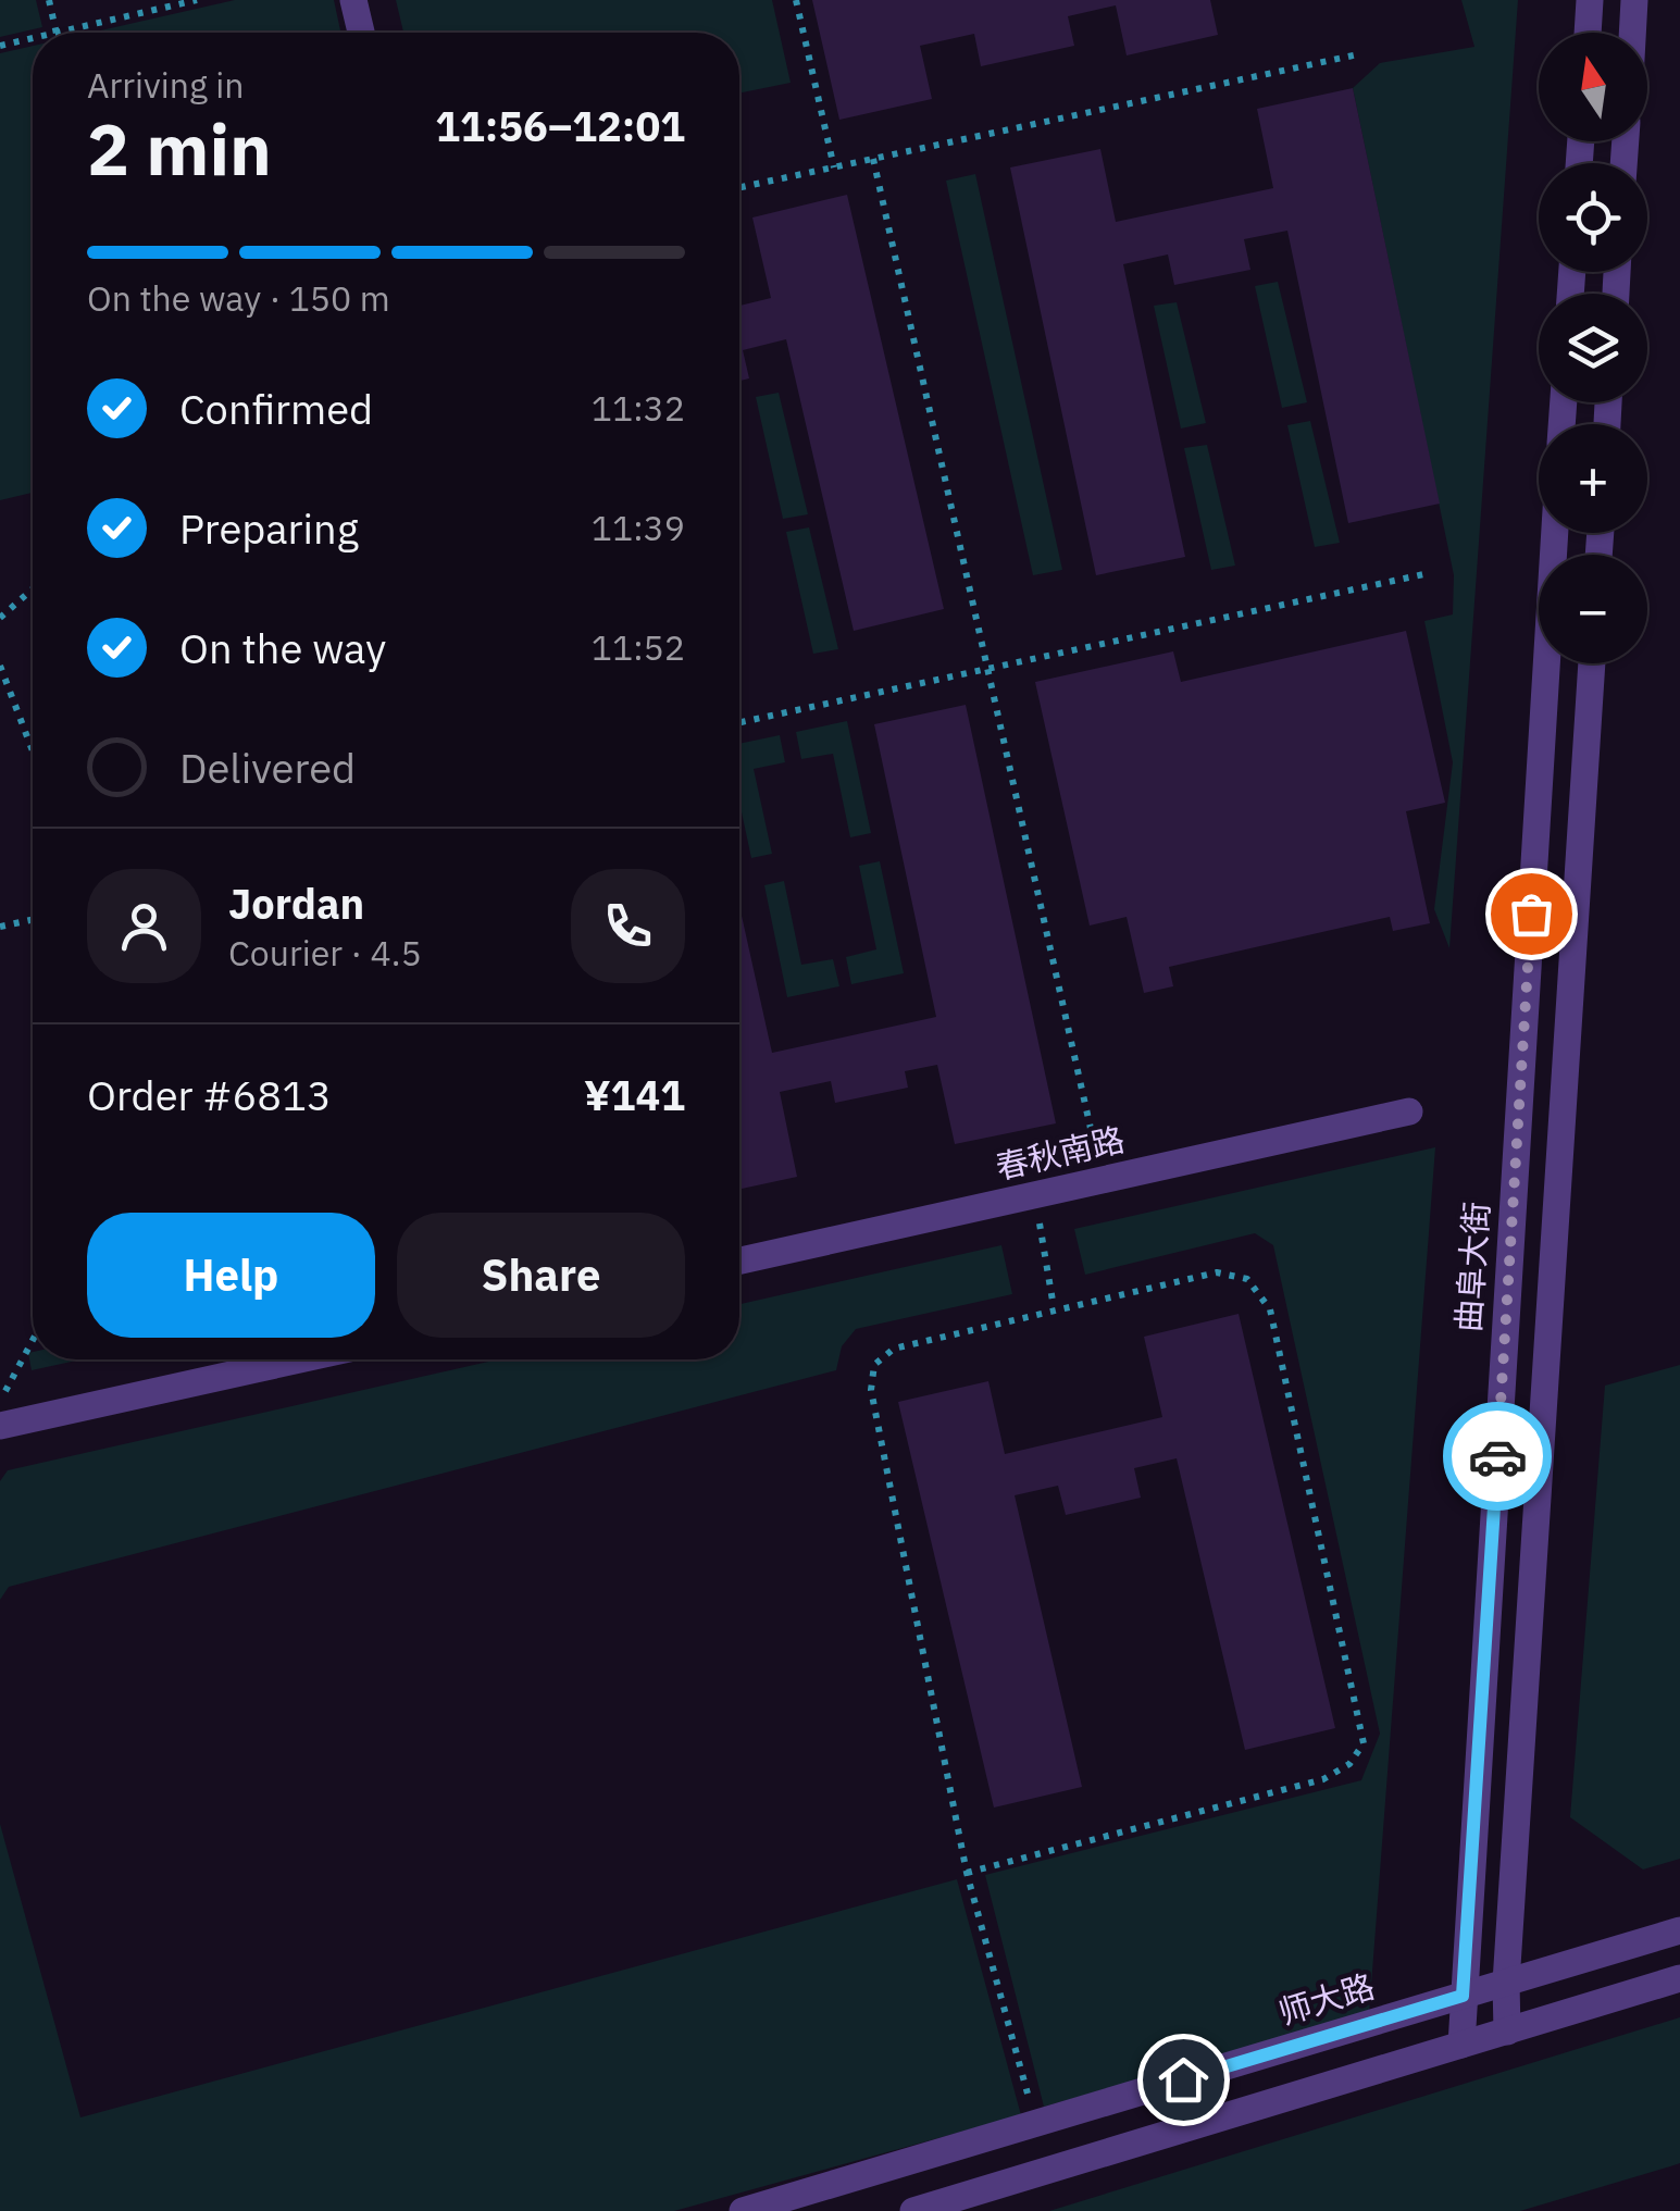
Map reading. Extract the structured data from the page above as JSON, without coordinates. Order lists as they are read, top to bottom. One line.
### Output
{"streets":{"street":["春秋南路","曲阜大街","师大路"]},"crossings":[["曲阜大街","师大路"]],"north":"top","page":{"map_buttons":["+","−"],"heading":["2 min","Arriving in","11:56–12:01"],"panel":["Jordan","Courier · 4.5","Order #6813","¥141"],"bar":"On the way · 150 m","list":[["Confirmed","11:32"],["Preparing","11:39"],["On the way","11:52"],"Delivered"],"buttons":["Help","Share"]}}
